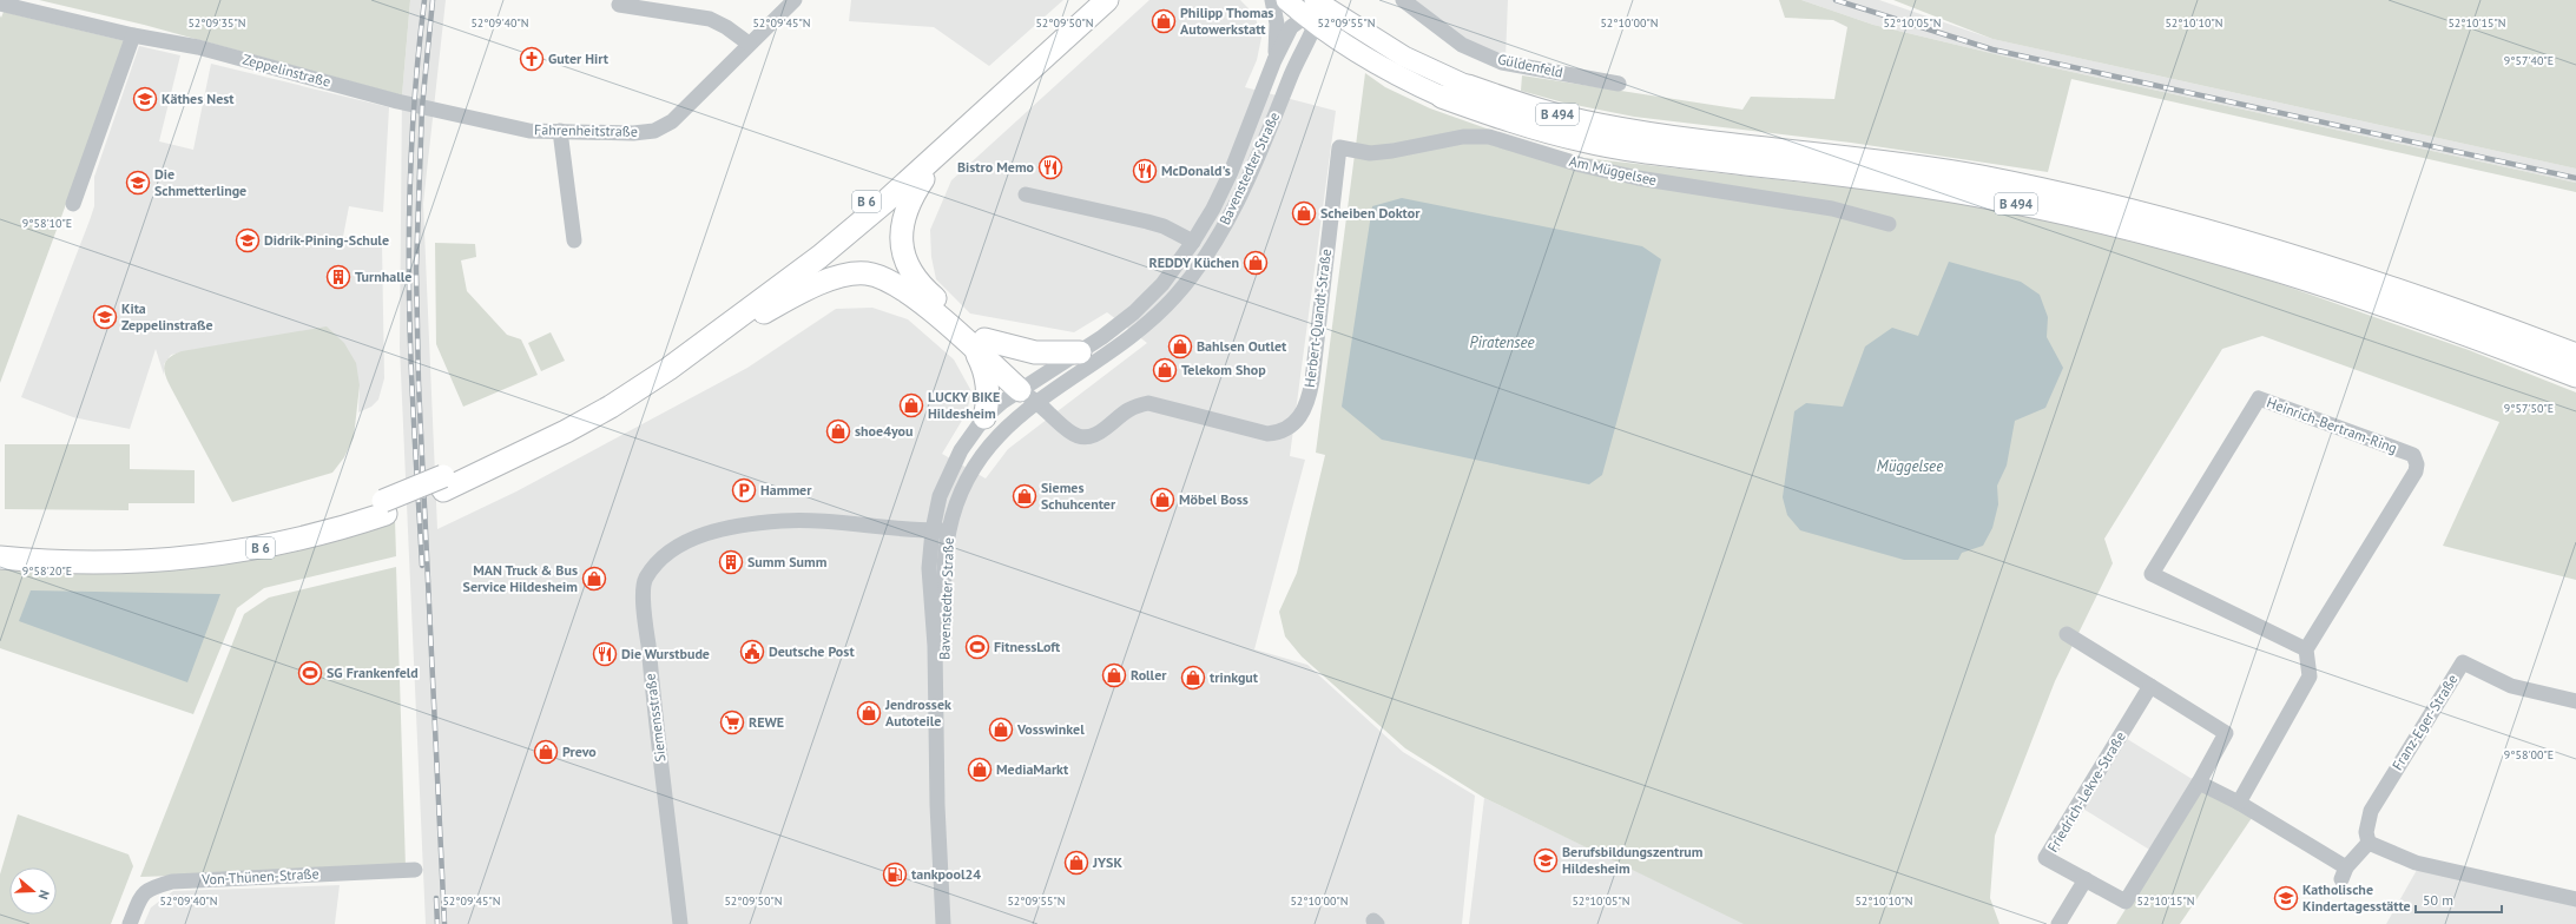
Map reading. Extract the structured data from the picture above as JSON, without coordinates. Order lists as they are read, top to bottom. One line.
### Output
{"streets":{"highway":["B 494","B 6"],"street":["Güldenfeld","Zeppelinstraße","Fahrenheitstraße","Bavenstedter Straße","Am Müggelsee","Herbert-Quandt-Straße","Heinrich-Bertram-Ring","Siemensstraße","Franz-Eger-Straße","Friedrich-Lekve-Straße","Von-Thünen-Straße"]},"crossings":[["Zeppelinstraße","Fahrenheitstraße"],["B 494","Bavenstedter Straße"],["Bavenstedter Straße","Herbert-Quandt-Straße"],["Bavenstedter Straße","Siemensstraße"],["Am Müggelsee","Herbert-Quandt-Straße"]],"water":["Piratensee","Müggelsee"],"places":{"shop":["Philipp Thomas Autowerkstatt","Scheiben Doktor","REDDY Küchen","Bahlsen Outlet","Telekom Shop","LUCKY BIKE Hildesheim","shoe4you","Siemes Schuhcenter","Möbel Boss","MAN Truck & Bus Service Hildesheim","Roller","trinkgut","Jendrossek Autoteile","Vosswinkel","Prevo","MediaMarkt","JYSK"],"church":["Guter Hirt"],"school or university":["Käthes Nest","Die Schmetterlinge","Didrik-Pining-Schule","Kita Zeppelinstraße","Berufsbildungszentrum Hildesheim","Katholische Kindertagesstätte"],"restaurant":["Bistro Memo","McDonald's","Die Wurstbude"],"building":["Turnhalle","Summ Summ"],"parking":["Hammer"],"sports":["FitnessLoft","SG Frankenfeld"],"public building":["Deutsche Post"],"supermarket":["REWE"],"fuel station":["tankpool24"]},"scale_bar":"50 m","north":"right","coordinates":["52°09'35\"N","52°09'40\"N","52°09'45\"N","52°09'50\"N","52°09'55\"N","52°10'00\"N","52°10'05\"N","52°10'10\"N","52°10'15\"N","9°57'40\"E","9°58'10\"E","9°57'50\"E","9°58'20\"E","9°58'00\"E"]}
